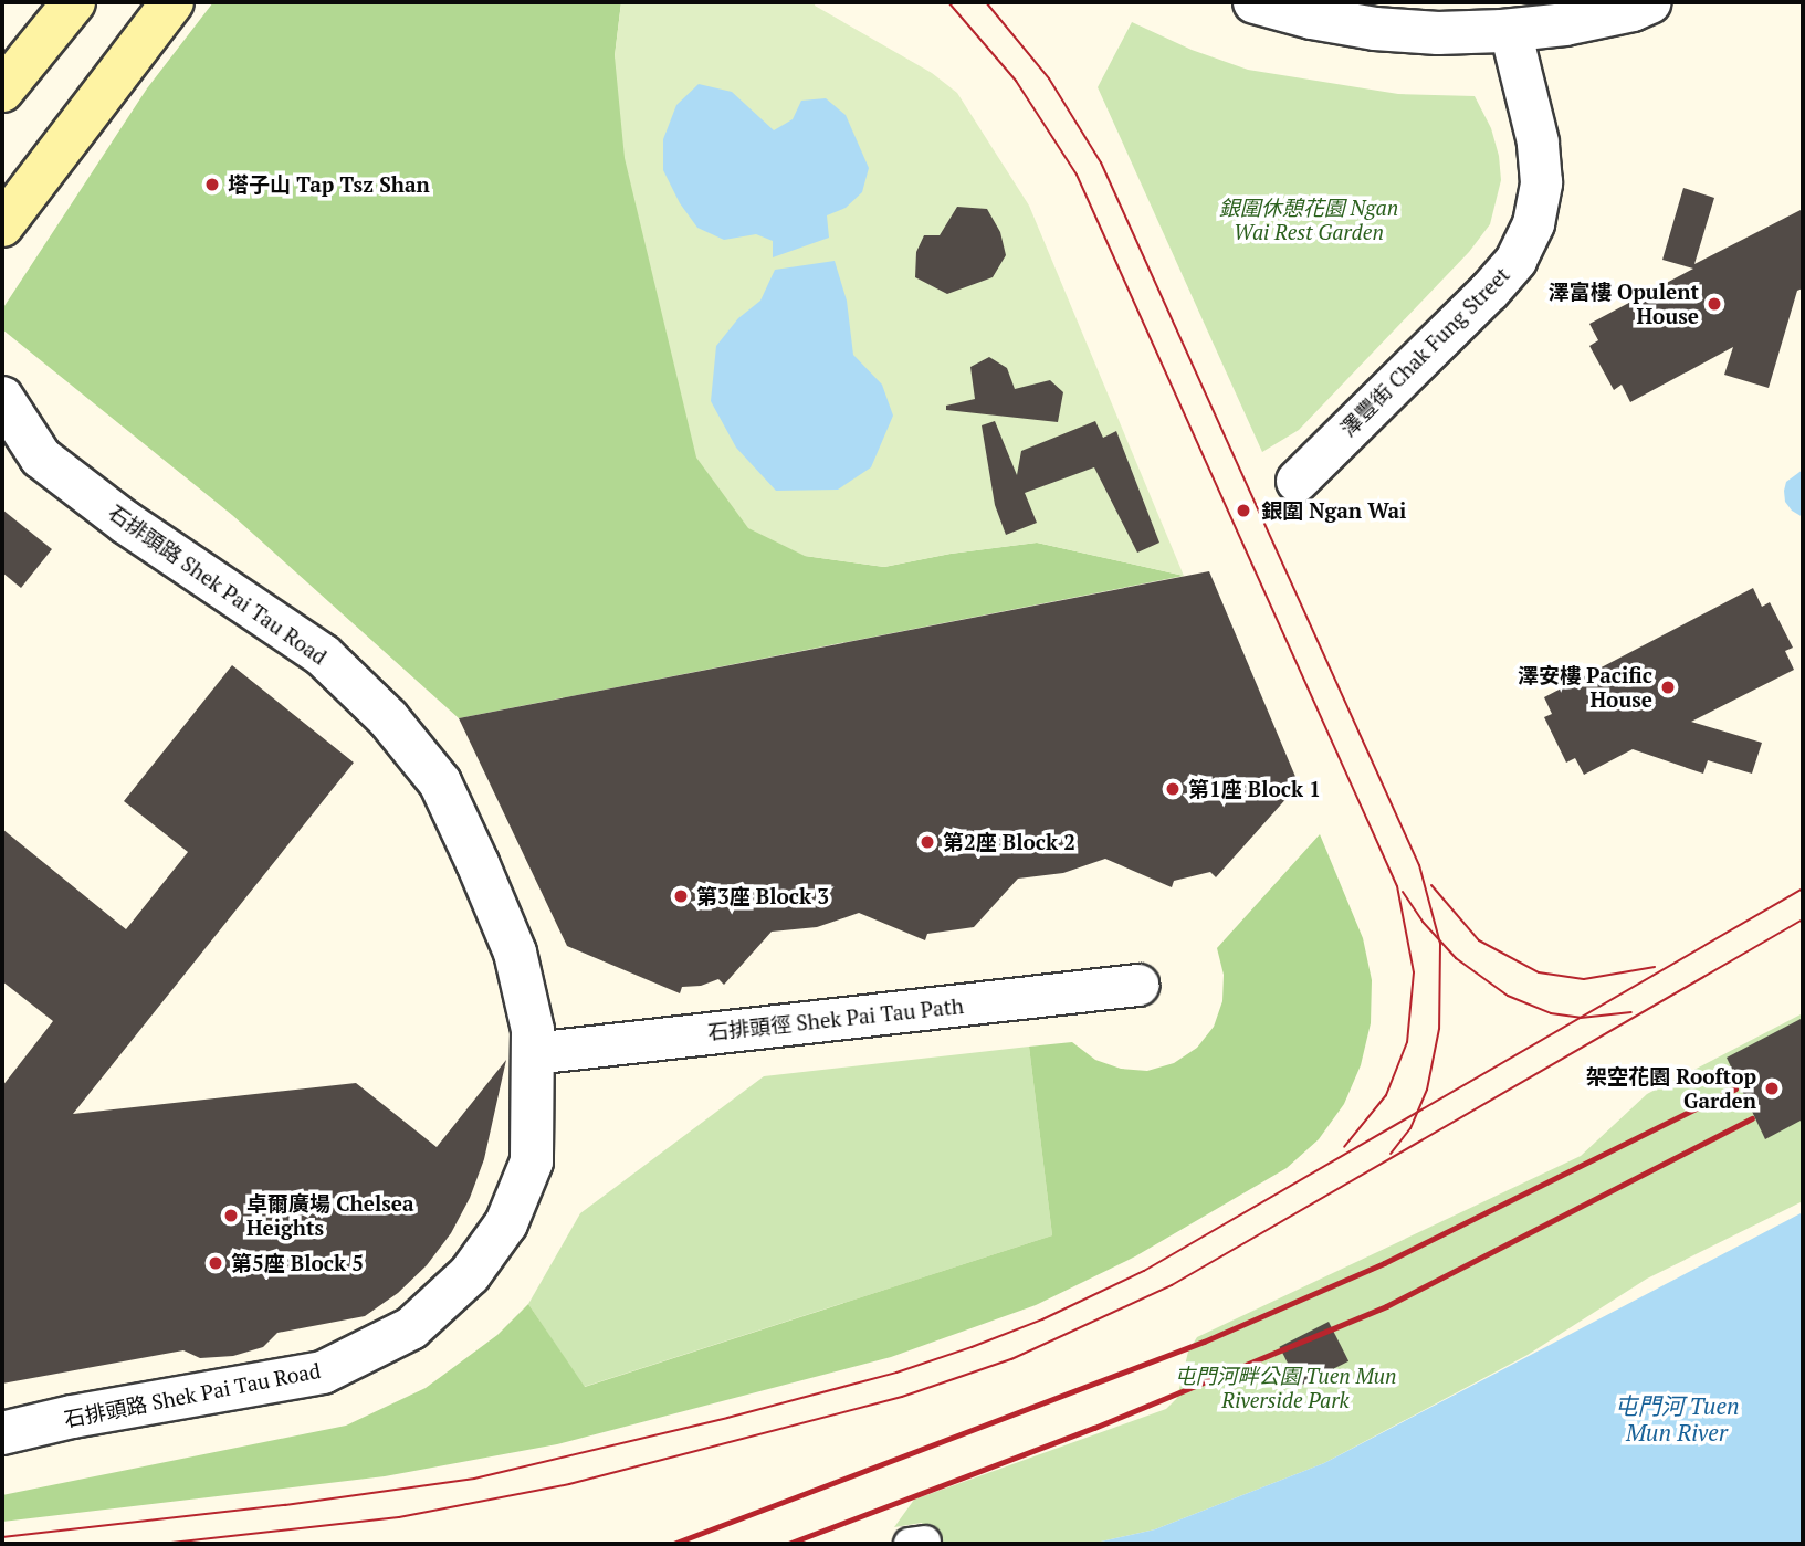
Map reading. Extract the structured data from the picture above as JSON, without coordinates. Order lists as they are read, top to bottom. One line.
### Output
{"streets":{"street":["澤豐街 Chak Fung Street","石排頭路 Shek Pai Tau Road","石排頭徑 Shek Pai Tau Path"]},"crossings":[["石排頭路 Shek Pai Tau Road","石排頭徑 Shek Pai Tau Path"]],"water":["屯門河 Tuen Mun River"],"parks":["銀圍休憩花園 Ngan Wai Rest Garden","屯門河畔公園 Tuen Mun Riverside Park"],"places":["塔子山 Tap Tsz Shan","澤富樓 Opulent House","銀圍 Ngan Wai","澤安樓 Pacific House","第1座 Block 1","第2座 Block 2","第3座 Block 3","架空花園 Rooftop Garden","卓爾廣場 Chelsea Heights","第5座 Block 5"]}
